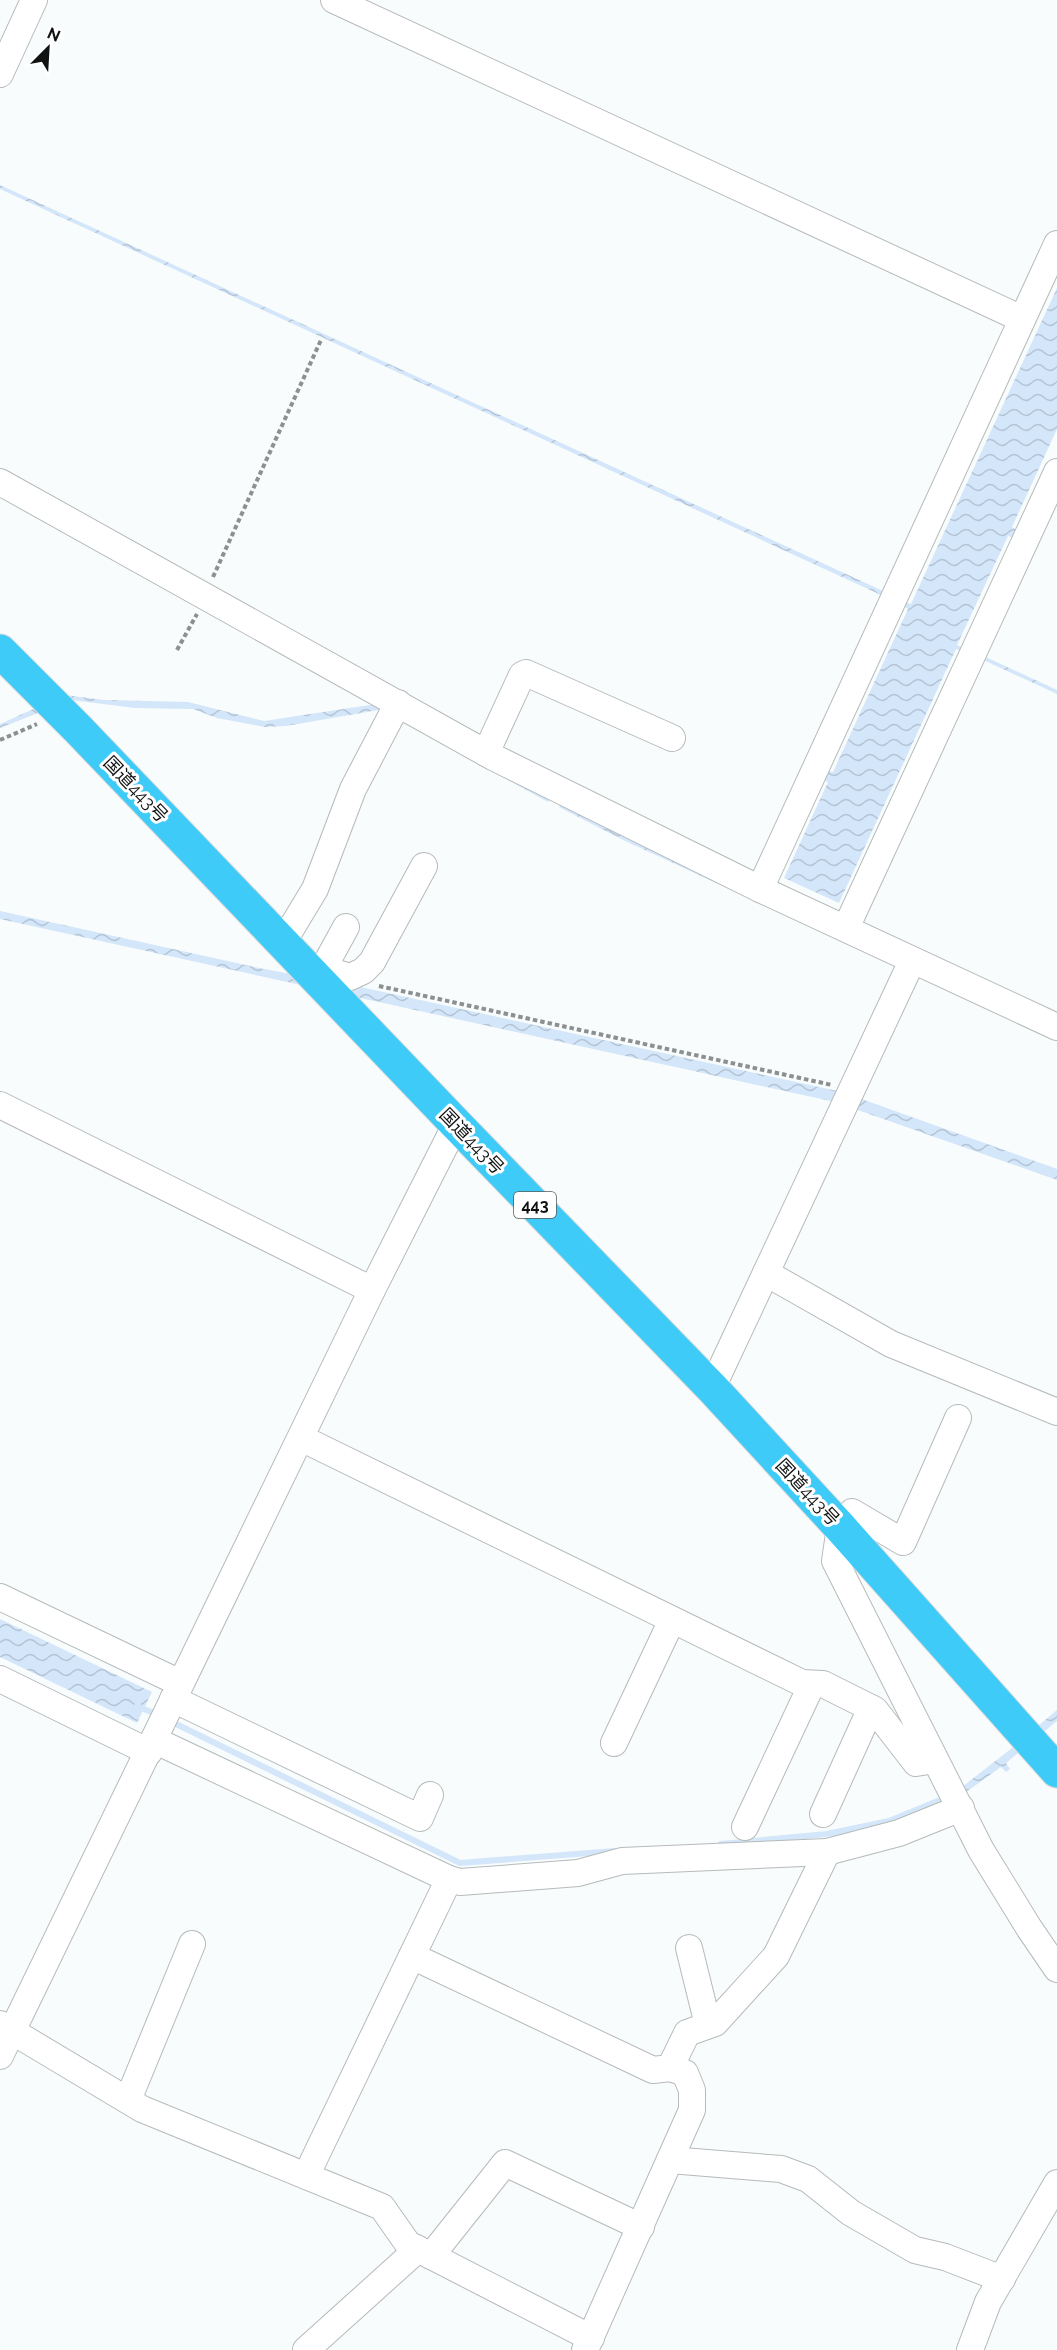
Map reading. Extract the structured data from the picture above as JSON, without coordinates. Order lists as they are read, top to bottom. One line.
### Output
{"streets":{"highway":["国道443号","443"]},"north":"top right"}
